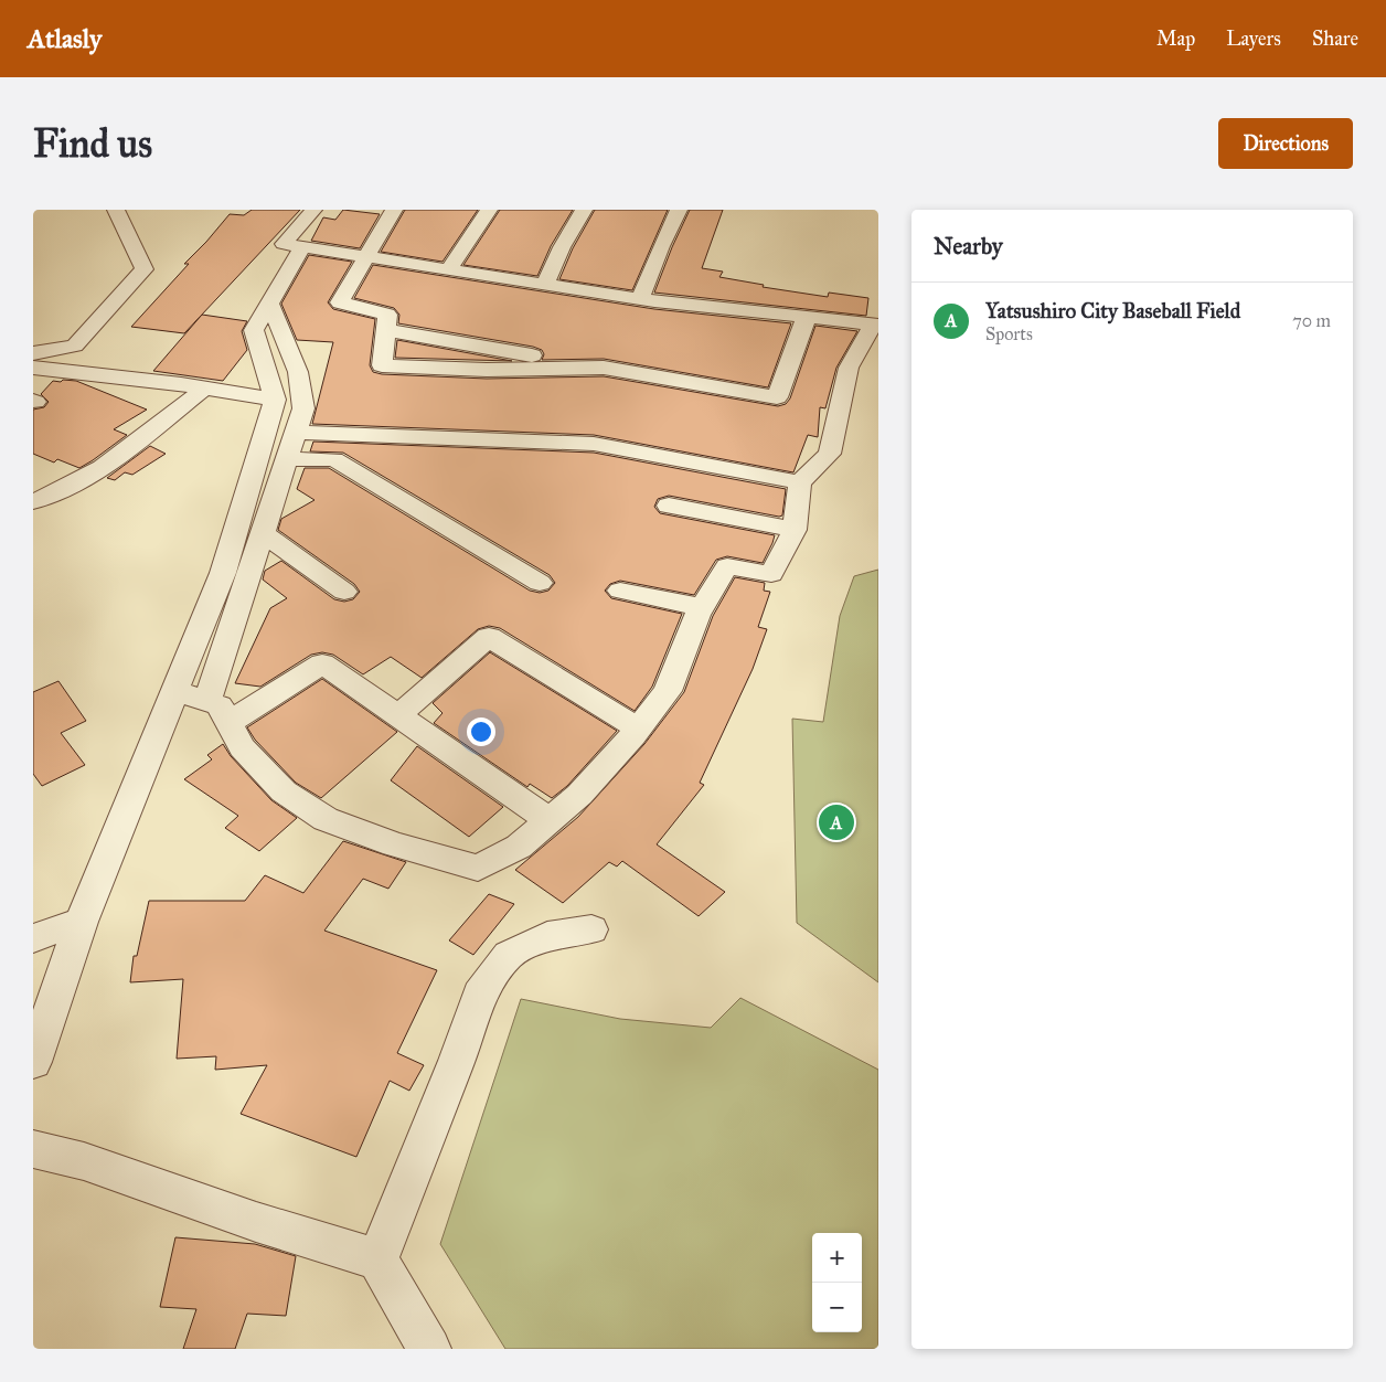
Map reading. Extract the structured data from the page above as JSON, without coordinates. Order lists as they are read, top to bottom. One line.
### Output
{"page":{"header":"Atlasly","nav":["Map","Layers","Share"],"buttons":"Directions","title":"Find us","heading":"Nearby","list":[{"mark":"A","name":"Yatsushiro City Baseball Field","note":"Sports","value":"70 m"}],"pins":"A","map_buttons":["+","−"]}}
